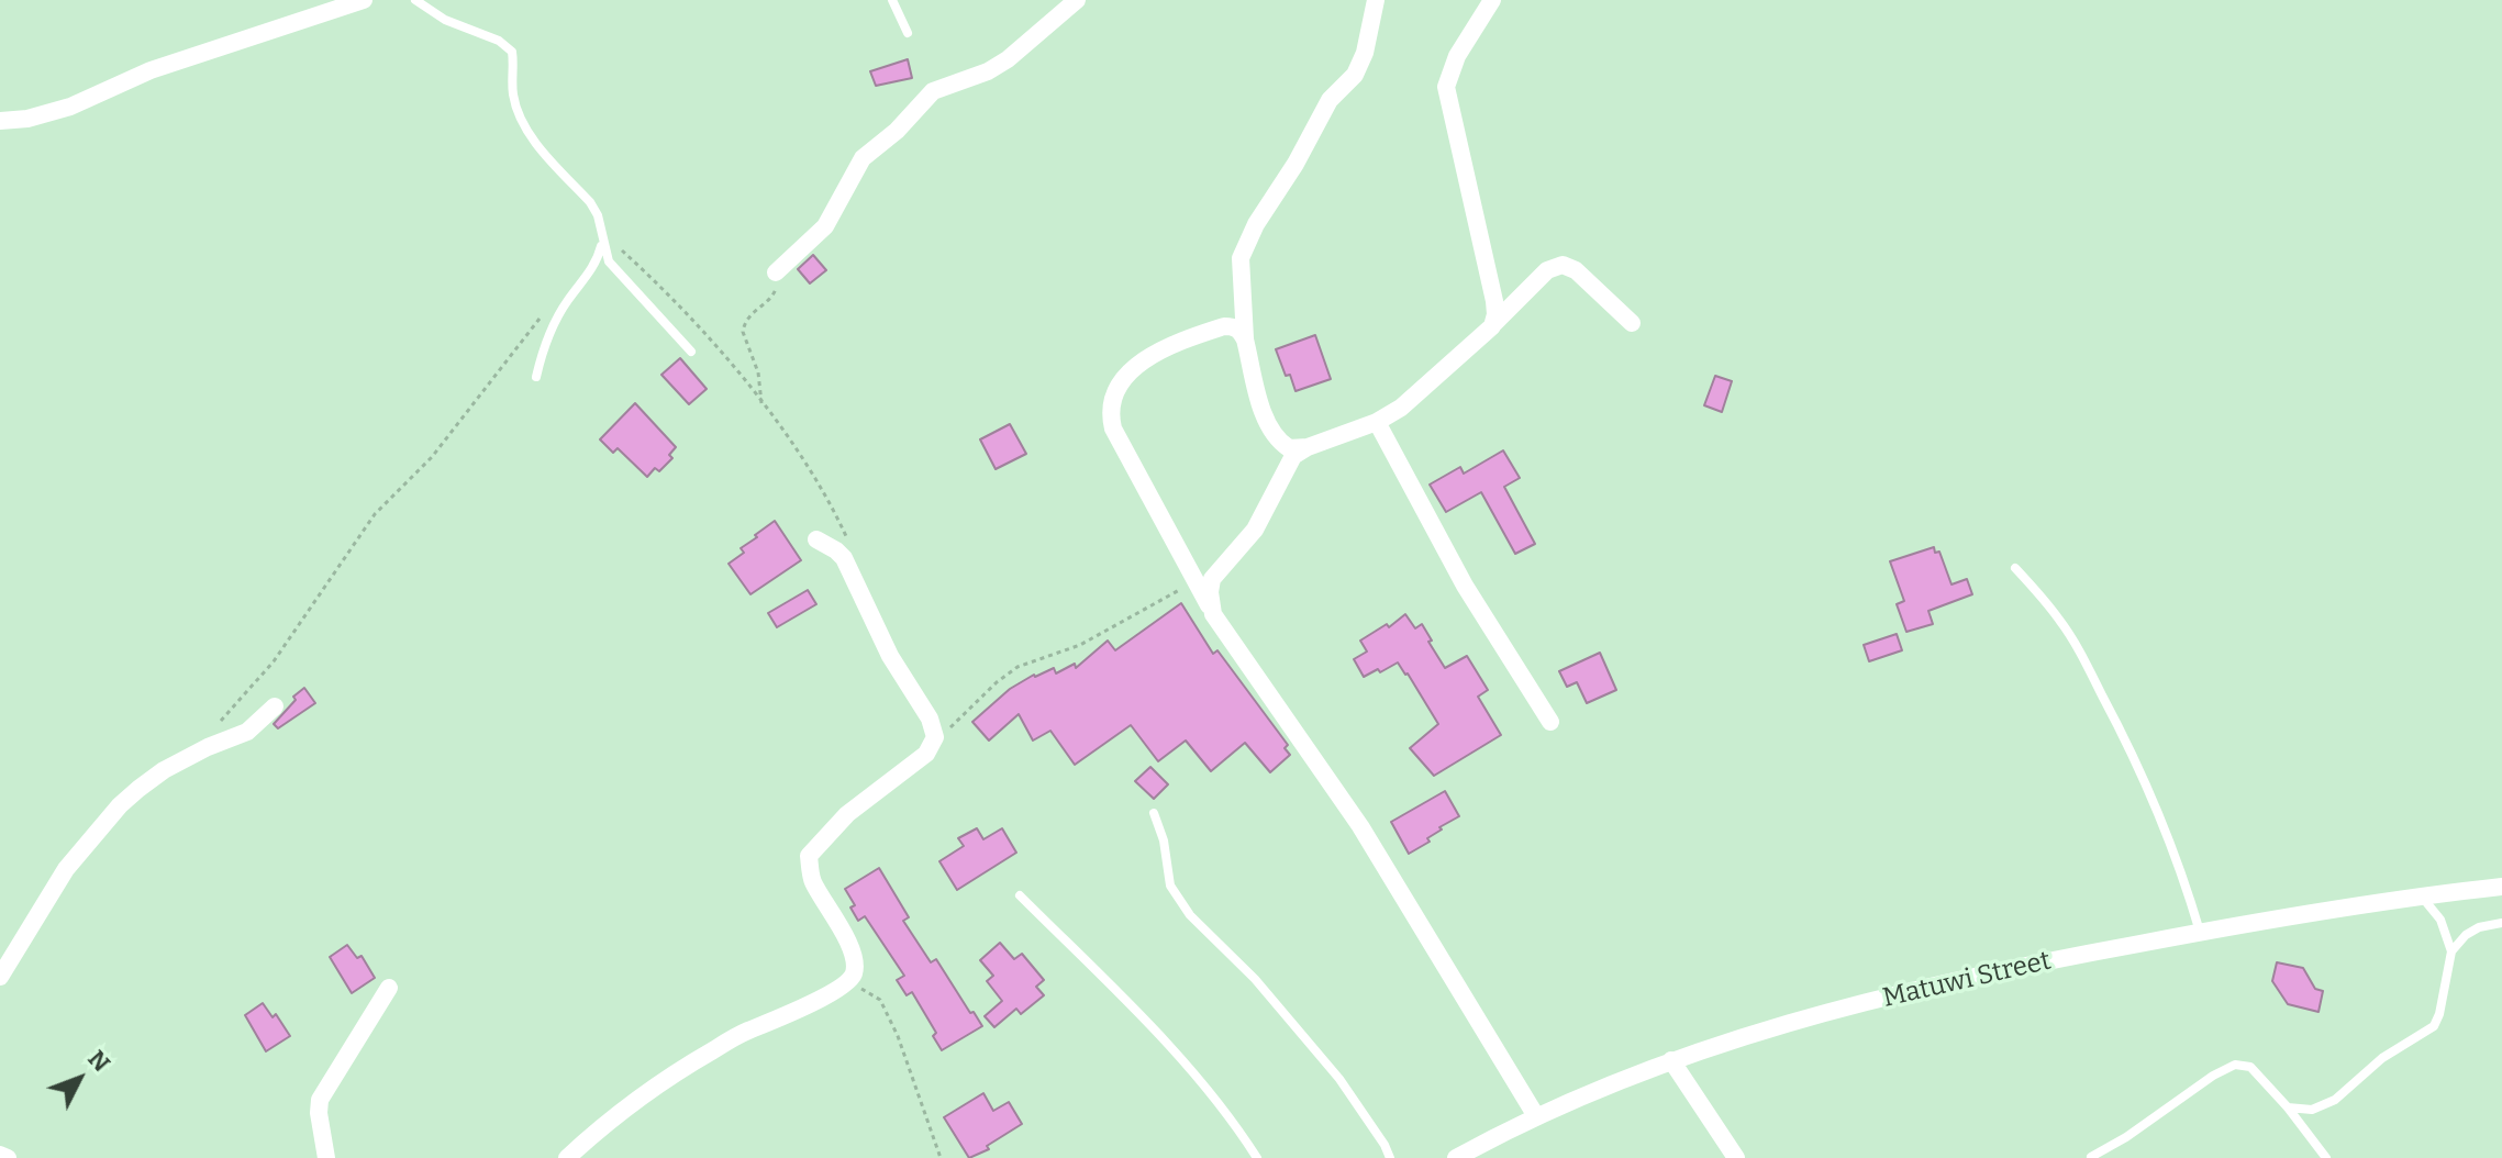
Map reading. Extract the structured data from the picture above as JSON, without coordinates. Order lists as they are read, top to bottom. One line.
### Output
{"streets":{"street":["Matuwi Street"]},"north":"top right"}
